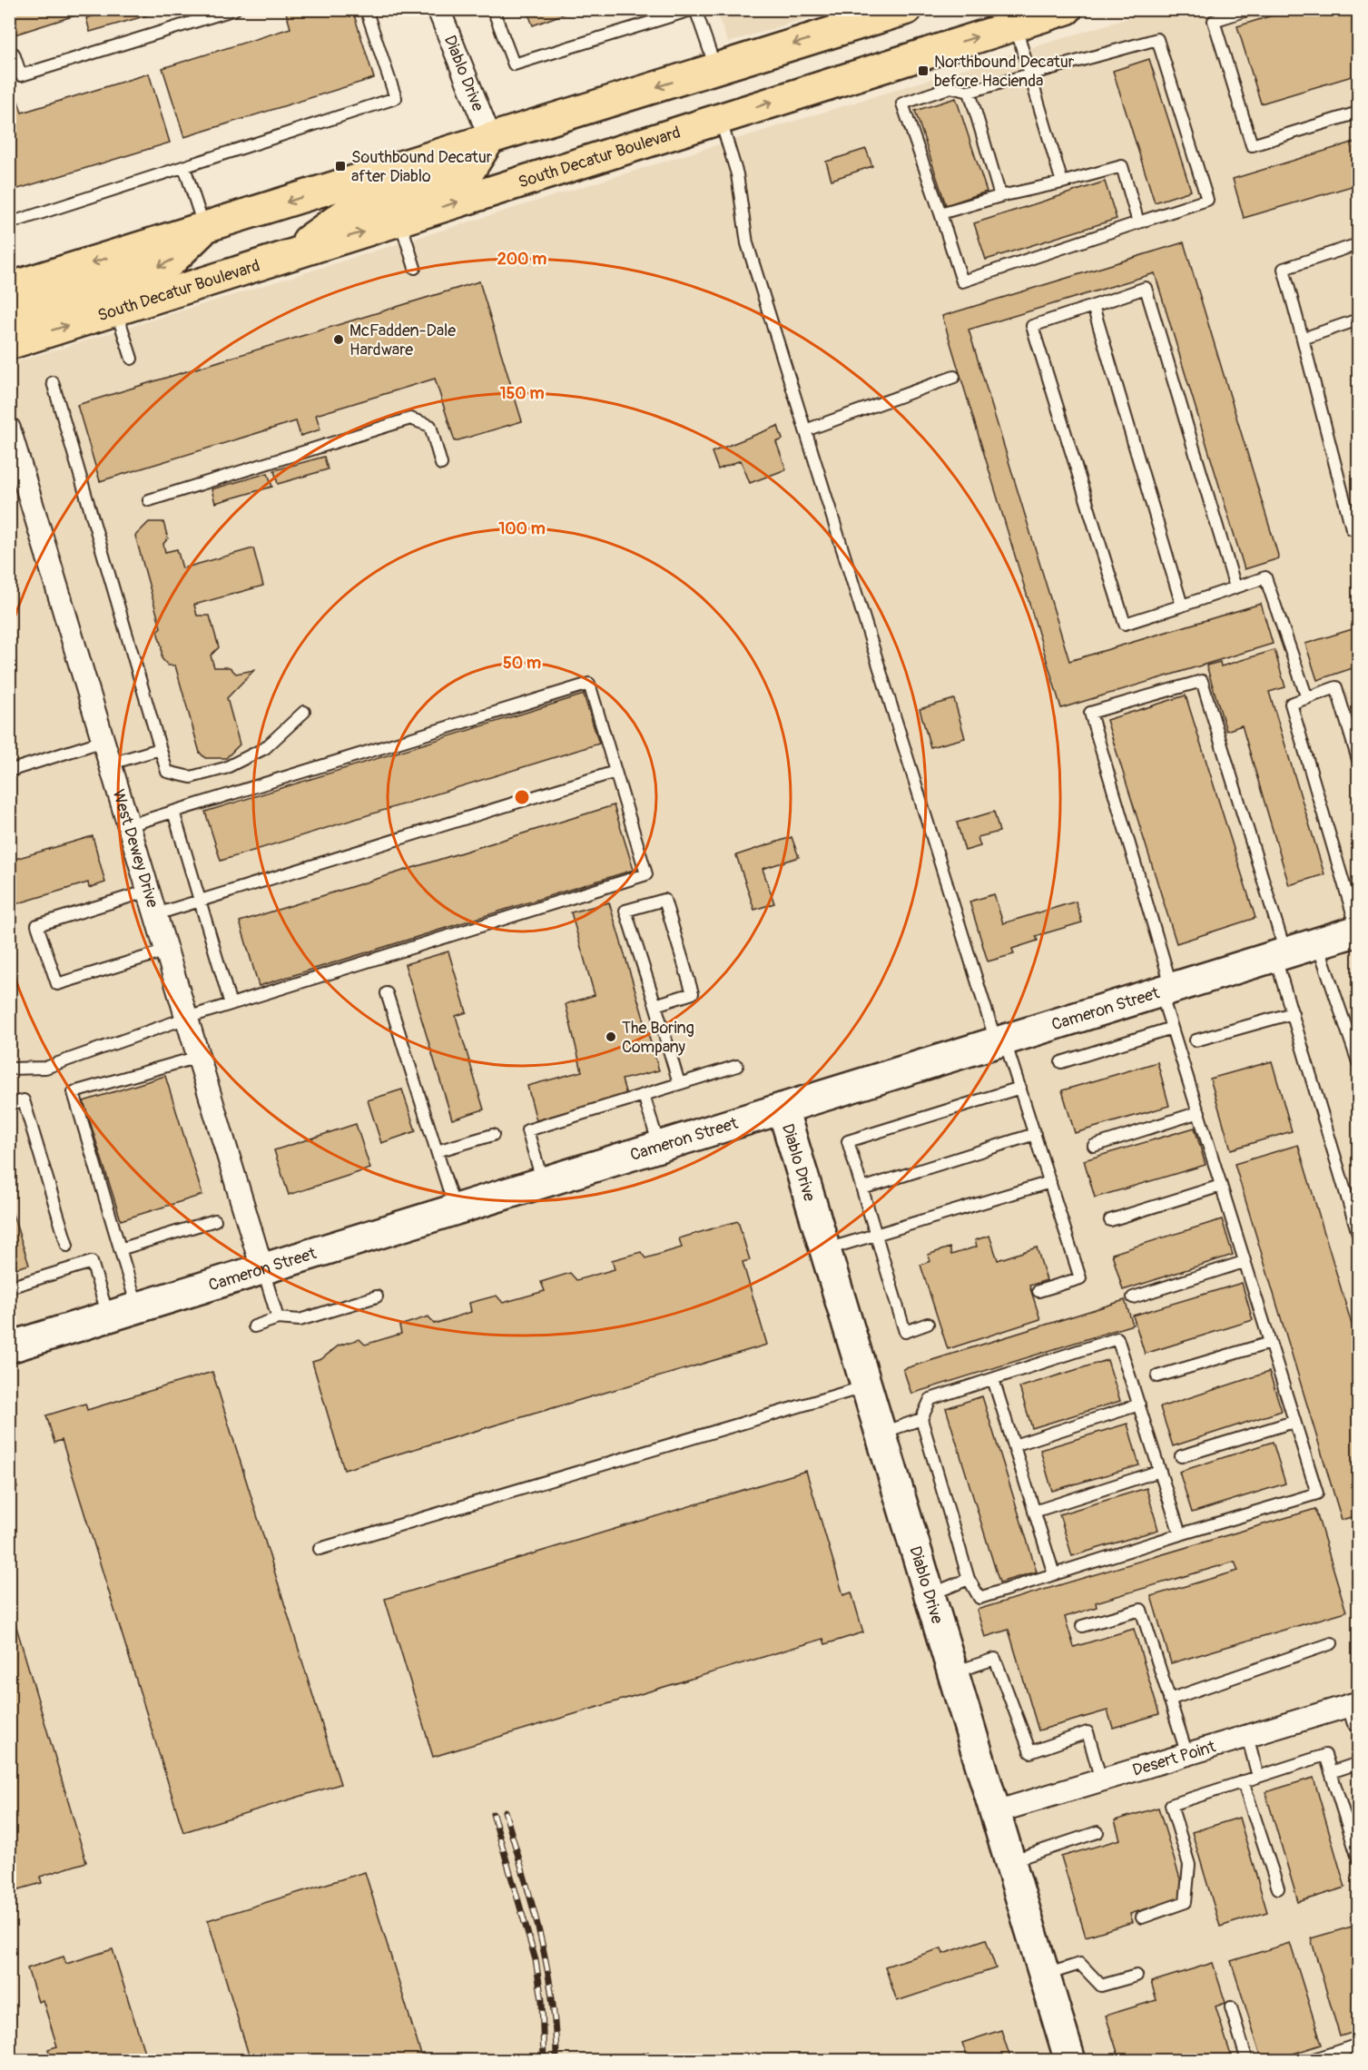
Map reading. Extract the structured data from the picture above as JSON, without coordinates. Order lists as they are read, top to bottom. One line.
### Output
{"streets":{"main road":["South Decatur Boulevard"],"street":["Diablo Drive","West Dewey Drive","Cameron Street","Desert Point"]},"crossings":[["Diablo Drive","Cameron Street"],["Diablo Drive","Desert Point"],["West Dewey Drive","Cameron Street"]],"places":{"transit":["Northbound Decatur before Hacienda","Southbound Decatur after Diablo"],"other":["McFadden-Dale Hardware","The Boring Company"]},"rings":["200 m","150 m","100 m","50 m"]}
